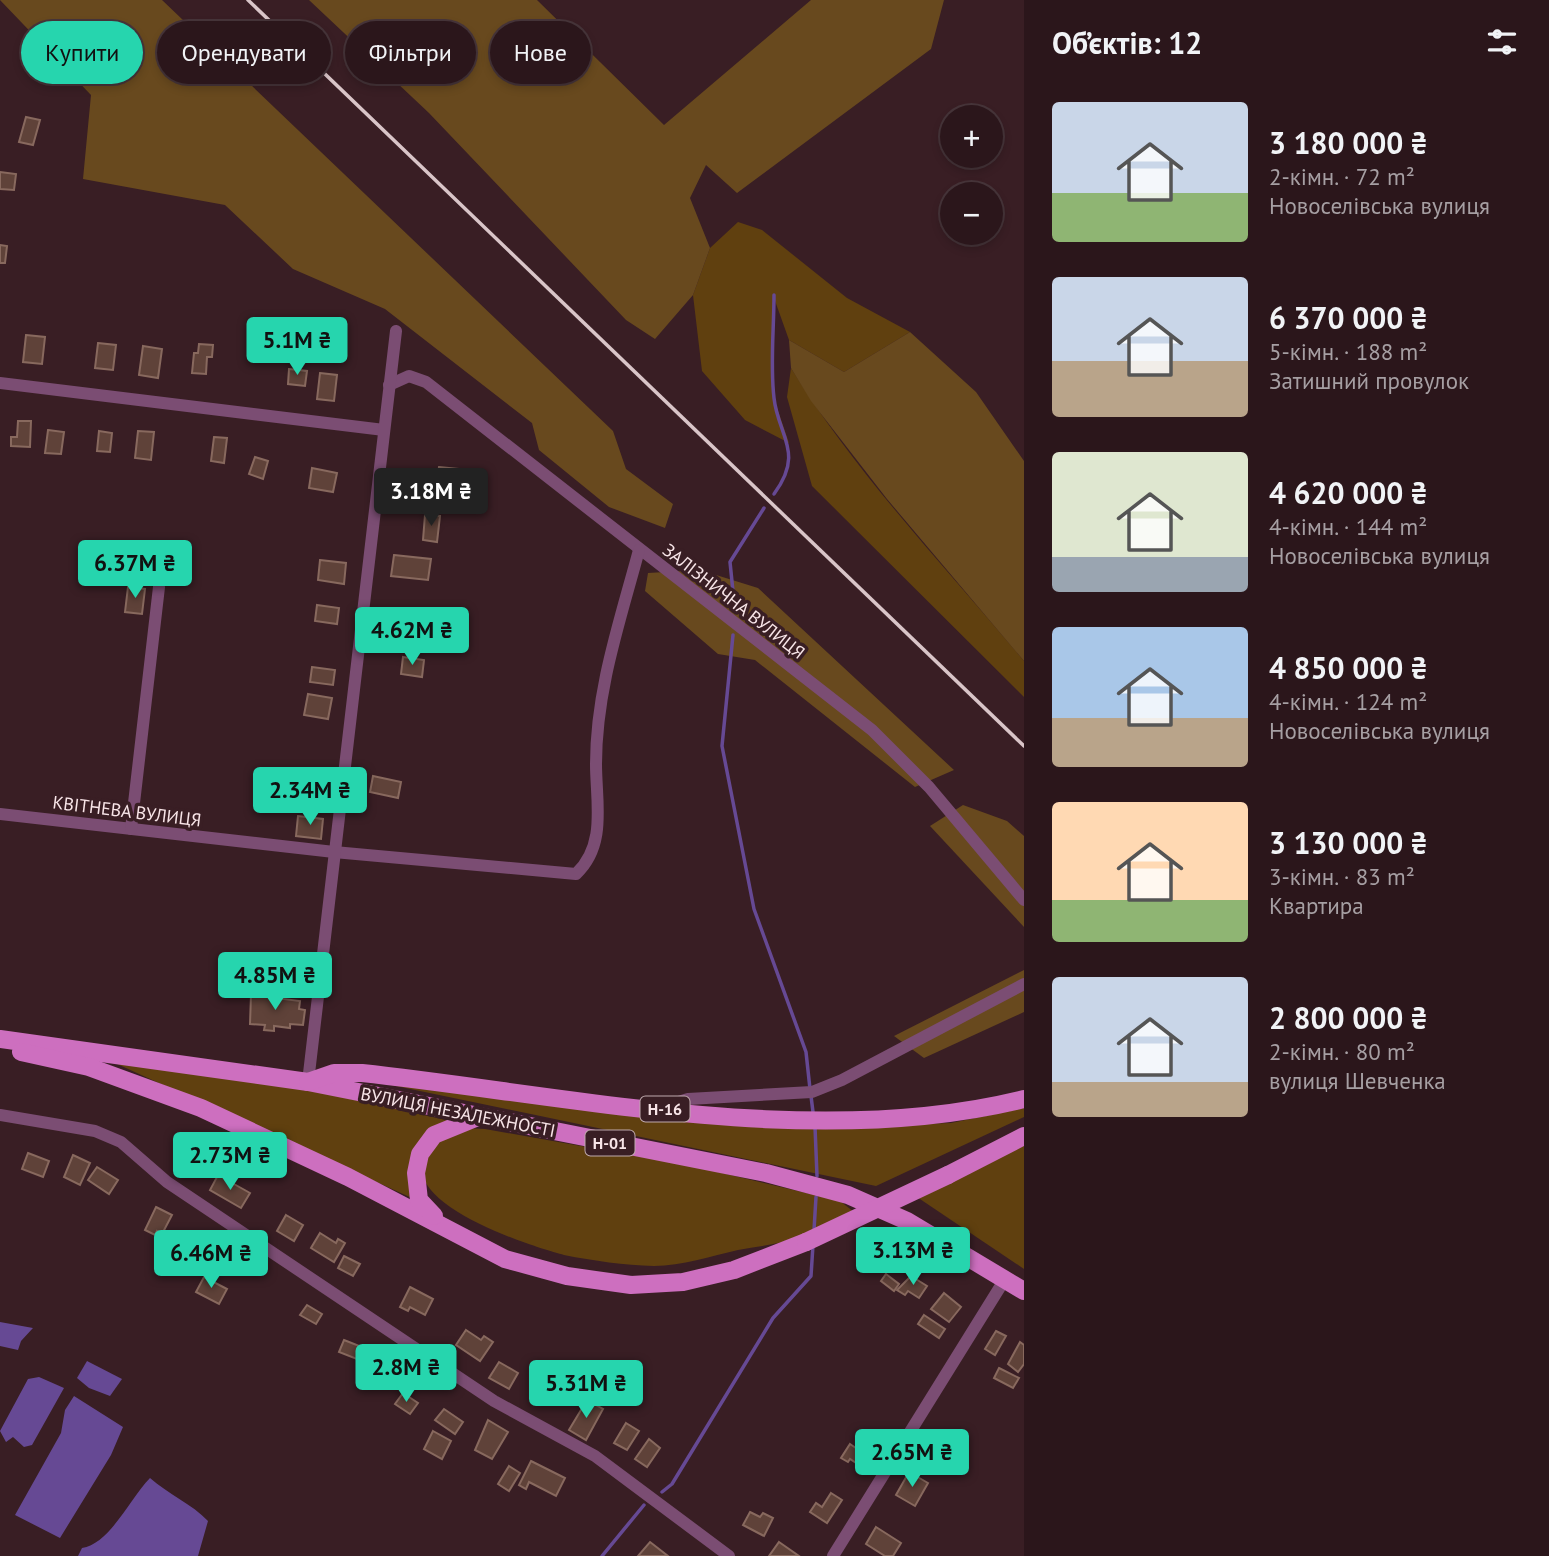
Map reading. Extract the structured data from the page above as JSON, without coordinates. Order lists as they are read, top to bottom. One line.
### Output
{"streets":{"main road":["Н-16","ВУЛИЦЯ НЕЗАЛЕЖНОСТІ","Н-01"],"street":["ЗАЛІЗНИЧНА ВУЛИЦЯ","КВІТНЕВА ВУЛИЦЯ"]},"crossings":[["ЗАЛІЗНИЧНА ВУЛИЦЯ","КВІТНЕВА ВУЛИЦЯ"],["Н-16","ВУЛИЦЯ НЕЗАЛЕЖНОСТІ"],["ВУЛИЦЯ НЕЗАЛЕЖНОСТІ","Н-01"]],"page":{"heading":"Об’єктів: 12","chip":["Купити","Орендувати","Фільтри","Нове"],"list":[{"name":"3 180 000 ₴","note":"2-кімн. · 72 m² · Новоселівська вулиця"},{"name":"6 370 000 ₴","note":"5-кімн. · 188 m² · Затишний провулок"},{"name":"4 620 000 ₴","note":"4-кімн. · 144 m² · Новоселівська вулиця"},{"name":"4 850 000 ₴","note":"4-кімн. · 124 m² · Новоселівська вулиця"},{"name":"3 130 000 ₴","note":"3-кімн. · 83 m² · Квартира"},{"name":"2 800 000 ₴","note":"2-кімн. · 80 m² · вулиця Шевченка"}],"map_buttons":["+","−"],"price":["5.1M ₴","3.18M ₴","6.37M ₴","4.62M ₴","2.34M ₴","4.85M ₴","2.73M ₴","3.13M ₴","6.46M ₴","2.8M ₴","5.31M ₴","2.65M ₴"]}}
